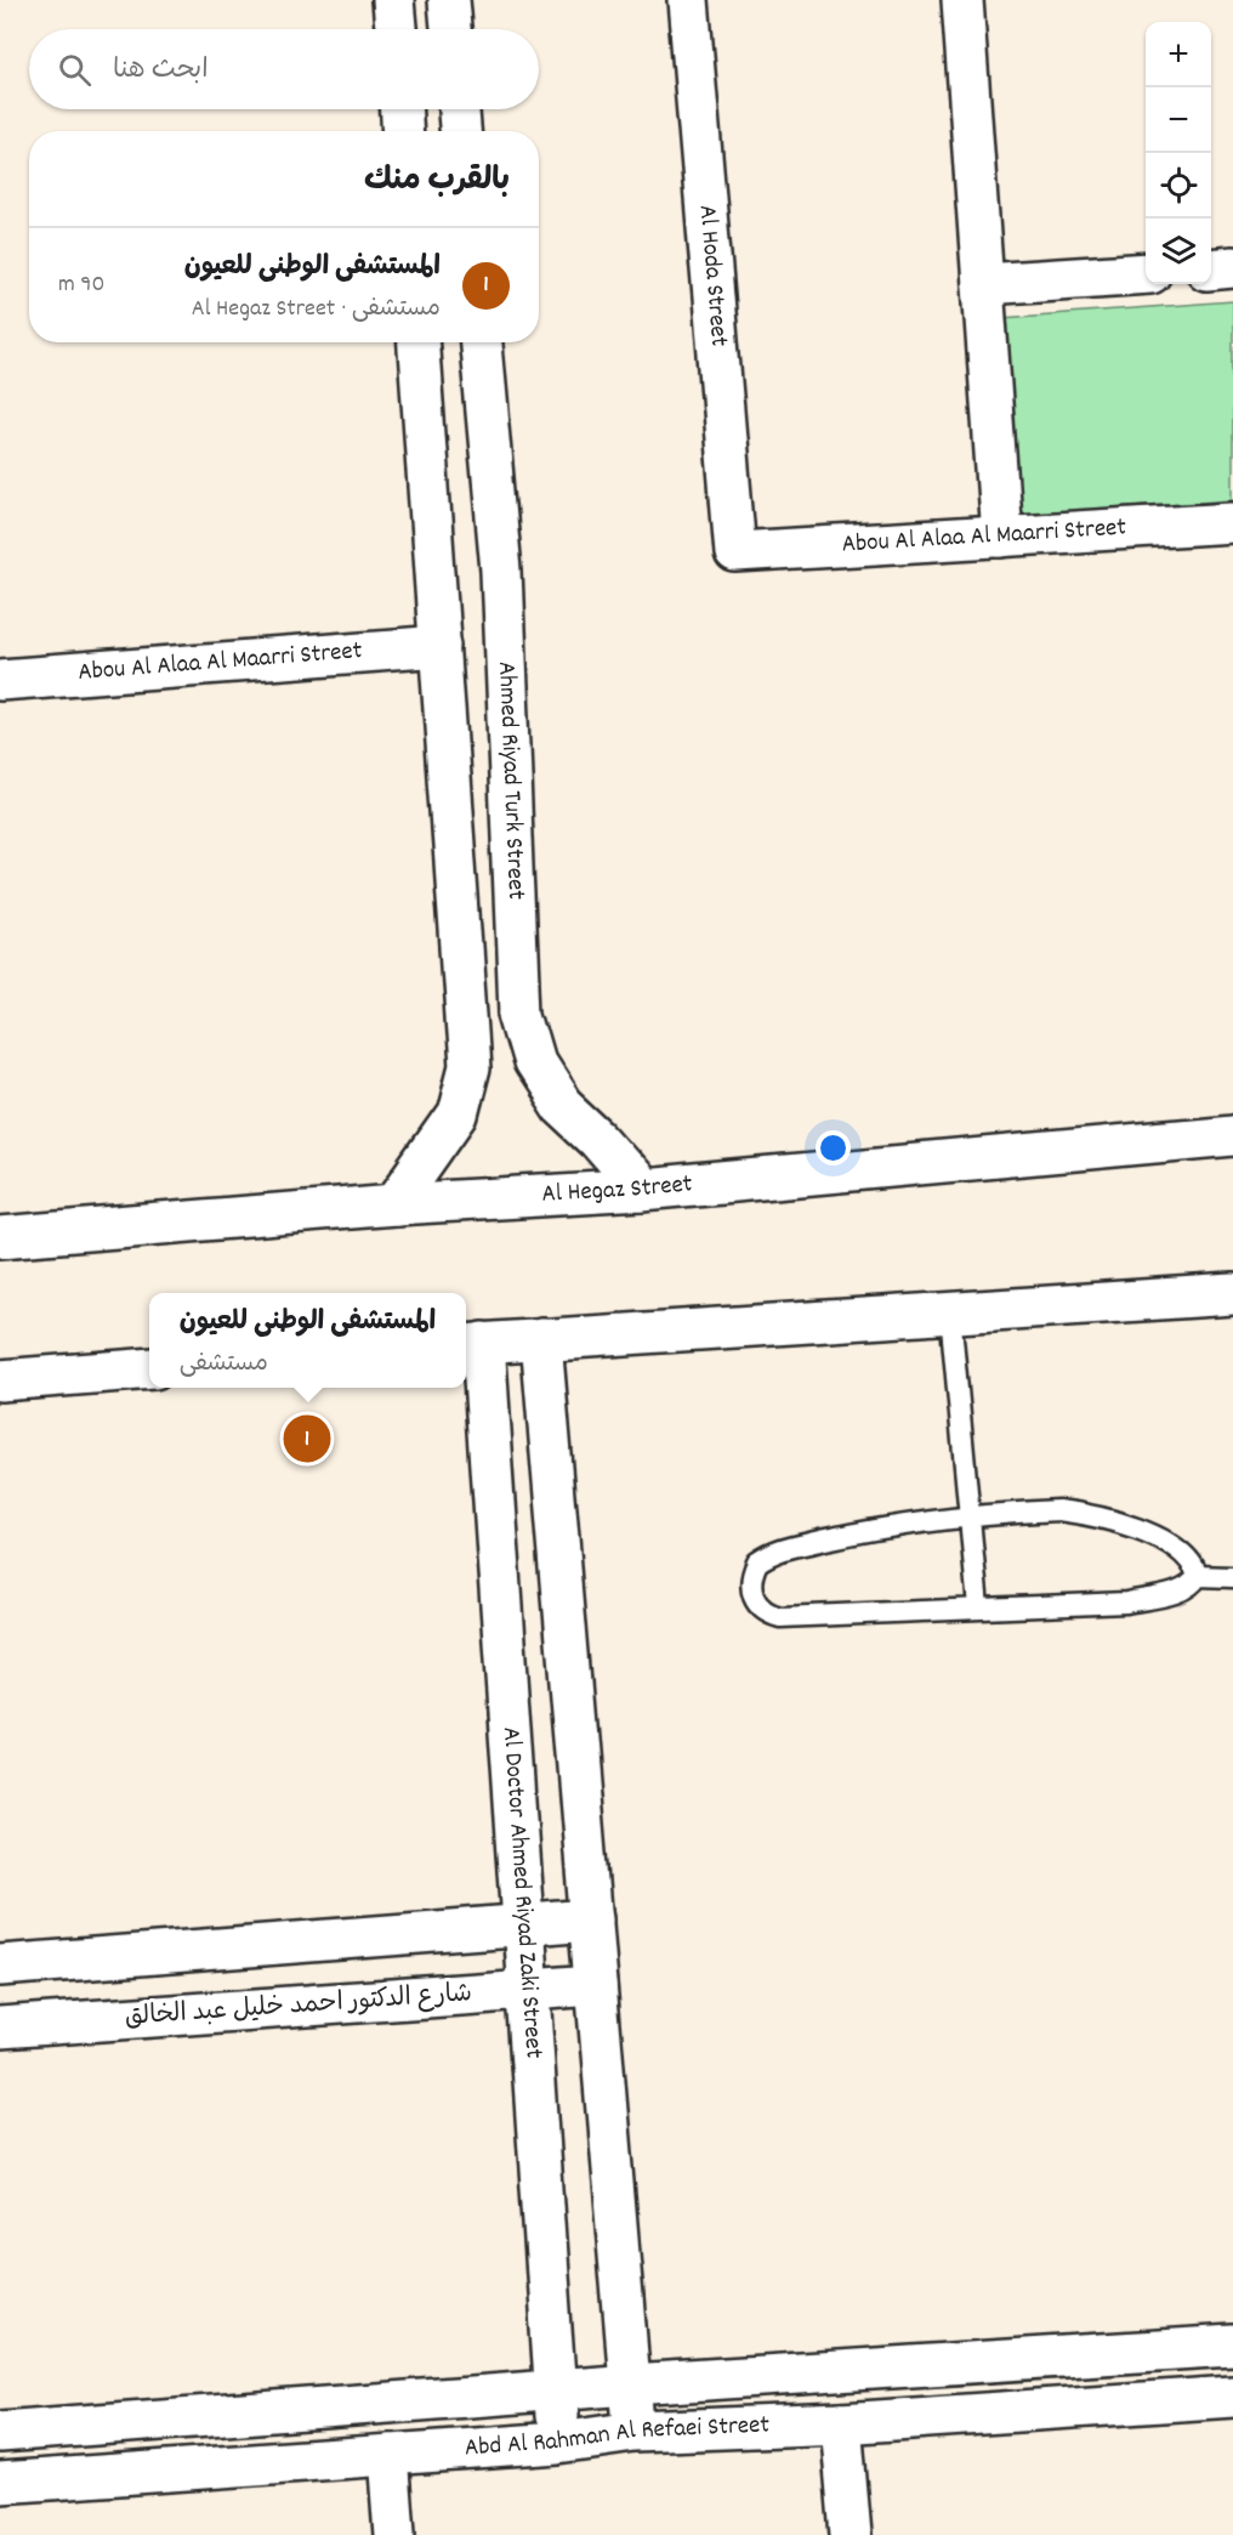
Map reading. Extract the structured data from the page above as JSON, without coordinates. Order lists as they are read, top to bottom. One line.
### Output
{"streets":{"street":["Al Hoda Street","Abou Al Alaa Al Maarri Street","Ahmed Riyad Turk Street","Al Hegaz Street","Al Doctor Ahmed Riyad Zaki Street","شارع الدكتور احمد خليل عبد الخالق","Abd Al Rahman Al Refaei Street"]},"crossings":[["Al Hoda Street","Abou Al Alaa Al Maarri Street"],["Ahmed Riyad Turk Street","Al Hegaz Street"],["Al Doctor Ahmed Riyad Zaki Street","شارع الدكتور احمد خليل عبد الخالق"],["Al Doctor Ahmed Riyad Zaki Street","Abd Al Rahman Al Refaei Street"]],"page":{"map_buttons":["+","−"],"search":"ابحث هنا","heading":"بالقرب منك","list":[{"mark":"1","name":"المستشفى الوطنى للعيون","note":"مستشفى · Al Hegaz Street","value":"90 m"}],"popup":["المستشفى الوطنى للعيون","مستشفى"],"pins":"1"}}
